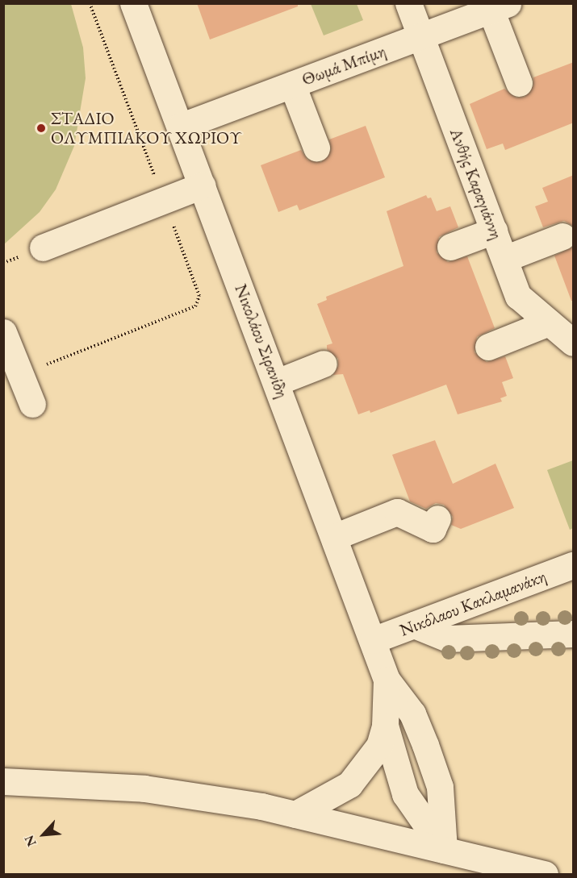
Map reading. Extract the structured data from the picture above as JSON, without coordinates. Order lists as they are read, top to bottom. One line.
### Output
{"streets":{"street":["Θωμά Μπίμη","Ανθής Καραγιάννη","Νικολάου Σιρανίδη","Νικόλαου Κακλαμανάκη"]},"crossings":[["Θωμά Μπίμη","Ανθής Καραγιάννη"],["Θωμά Μπίμη","Νικολάου Σιρανίδη"],["Νικολάου Σιρανίδη","Νικόλαου Κακλαμανάκη"]],"places":["ΣΤΑΔΙΟ ΟΛΥΜΠΙΑΚΟΥ ΧΩΡΙΟΥ"],"north":"bottom left"}
